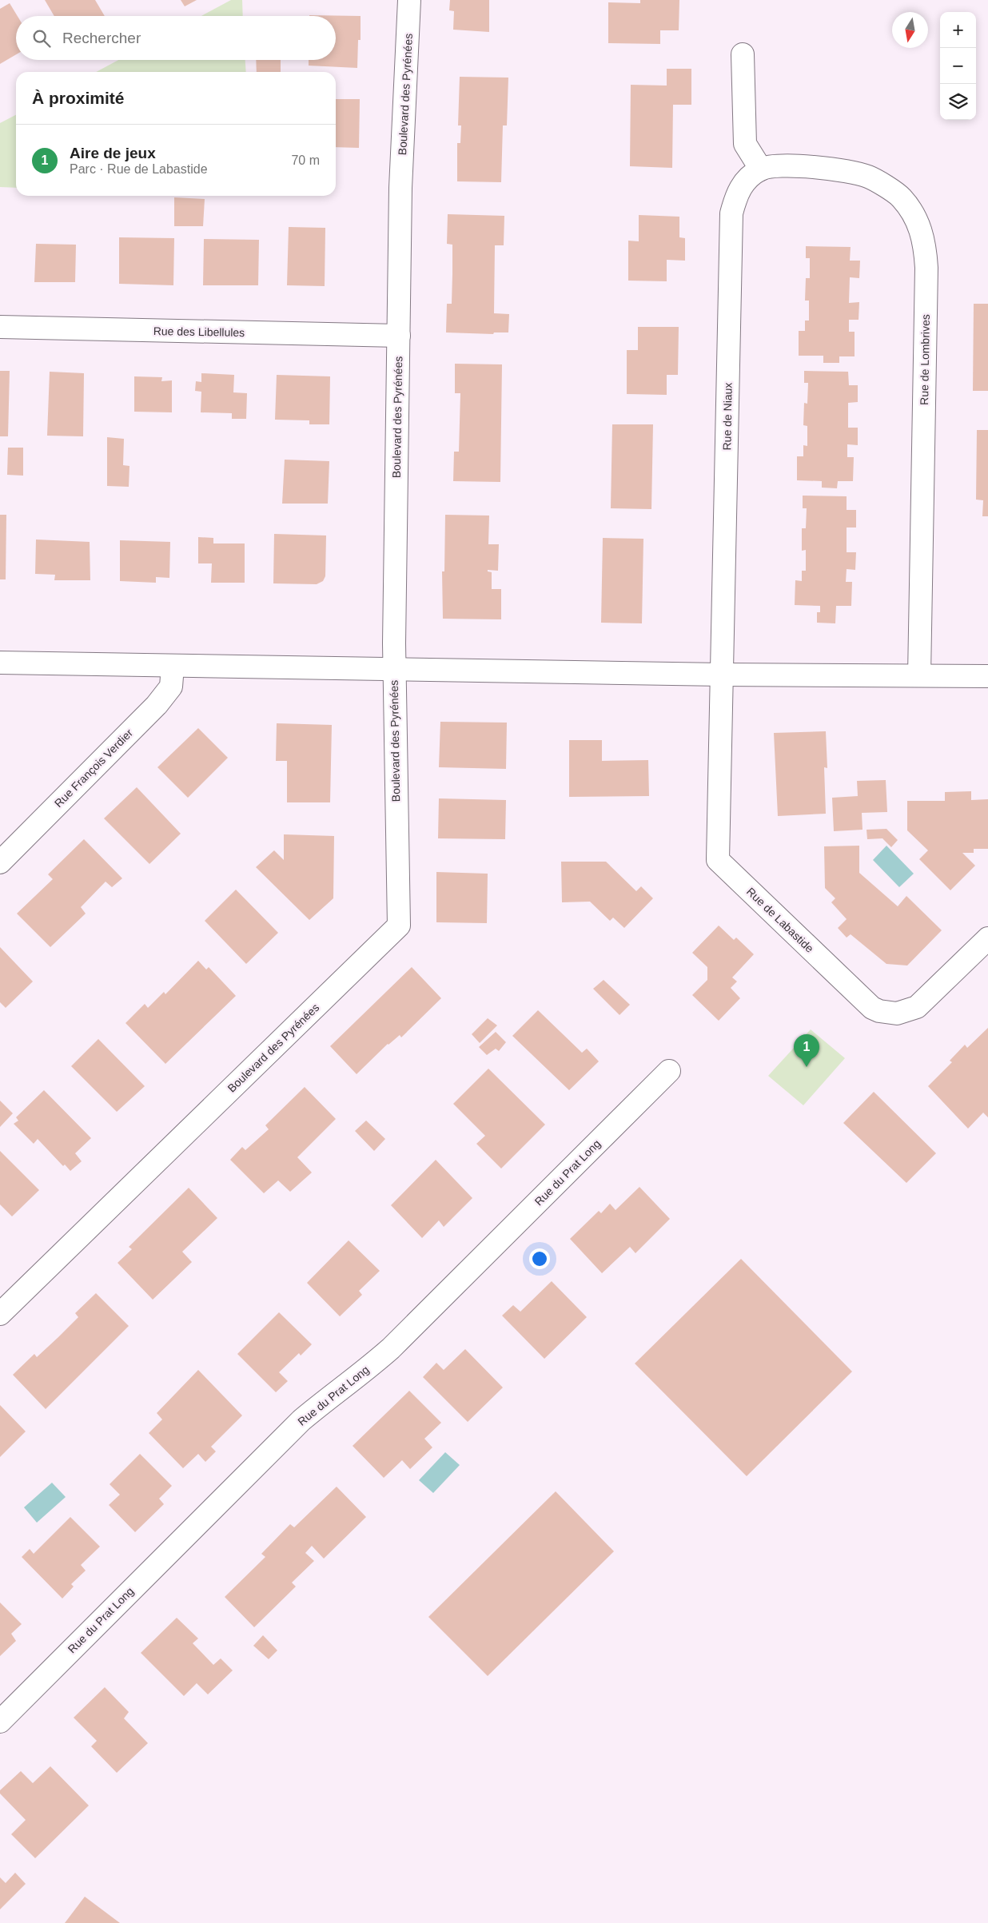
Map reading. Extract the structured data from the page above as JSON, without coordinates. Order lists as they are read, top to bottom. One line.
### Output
{"streets":{"street":["Boulevard des Pyrénées","Rue des Libellules","Rue de Lombrives","Rue de Niaux","Rue François Verdier","Rue de Labastide","Rue du Prat Long"]},"crossings":[["Boulevard des Pyrénées","Rue des Libellules"],["Rue de Lombrives","Rue de Niaux"],["Rue de Niaux","Rue de Labastide"]],"north":"bottom","page":{"map_buttons":["+","−"],"search":"Rechercher","heading":"À proximité","list":[{"mark":"1","name":"Aire de jeux","note":"Parc · Rue de Labastide","value":"70 m"}],"pins":"1"}}
